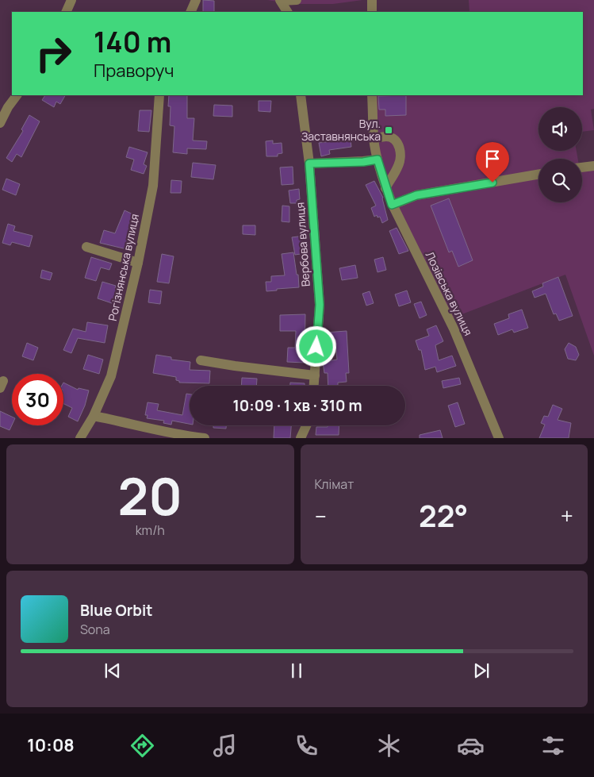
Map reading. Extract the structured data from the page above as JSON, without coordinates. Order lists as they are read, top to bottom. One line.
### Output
{"streets":{"street":["Вербова вулиця","Рогізнянська вулиця","Лозівська вулиця"]},"places":{"transit":["Вул. Заставнянська"]},"page":{"turn":["140 m","Праворуч"],"limit":"30","trip":"10:09 · 1 хв · 310 m","tile":[["20","km/h"],"Клімат"],"heat":["−","22°","+"],"song":["Blue Orbit","Sona"],"tabs":"10:08"}}
